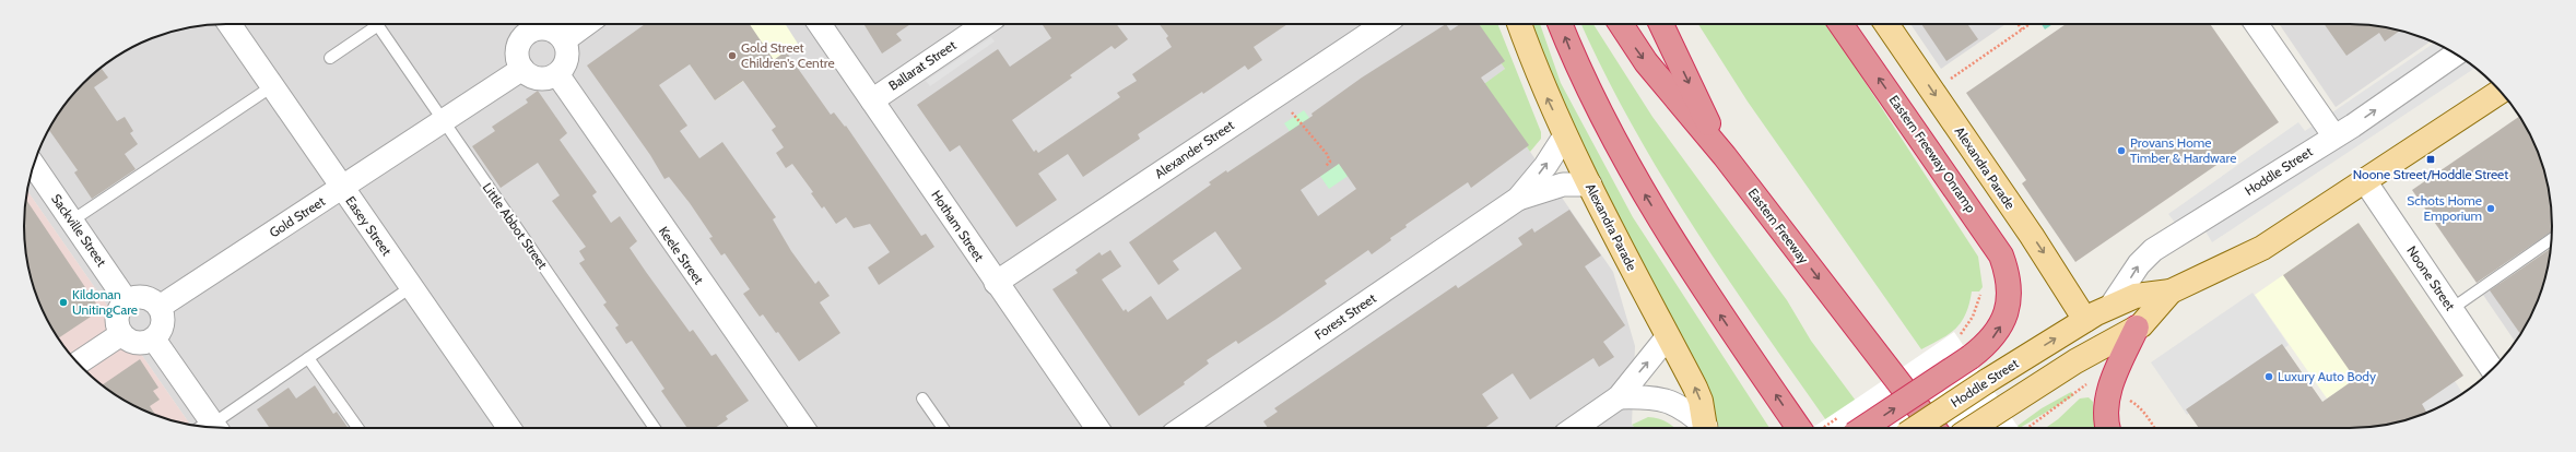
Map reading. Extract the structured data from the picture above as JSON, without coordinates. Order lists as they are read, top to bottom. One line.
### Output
{"streets":{"highway":["Eastern Freeway Onramp","Eastern Freeway"],"main road":["Alexandra Parade","Hoddle Street"],"street":["Ballarat Street","Alexander Street","Gold Street","Easey Street","Hotham Street","Sackville Street","Keele Street","Noone Street","Forest Street"],"lane":["Little Abbot Street"]},"crossings":[["Ballarat Street","Hotham Street"],["Alexander Street","Hotham Street"],["Alexandra Parade","Hoddle Street"],["Alexandra Parade","Forest Street"],["Hoddle Street","Noone Street"],["Gold Street","Easey Street"],["Gold Street","Little Abbot Street"],["Gold Street","Sackville Street"],["Gold Street","Keele Street"]],"one_way":["Hoddle Street"],"places":{"other":["Gold Street Children's Centre","Provans Home Timber & Hardware","Schots Home Emporium","Kildonan UnitingCare","Luxury Auto Body"],"transit":["Noone Street/Hoddle Street"]}}
